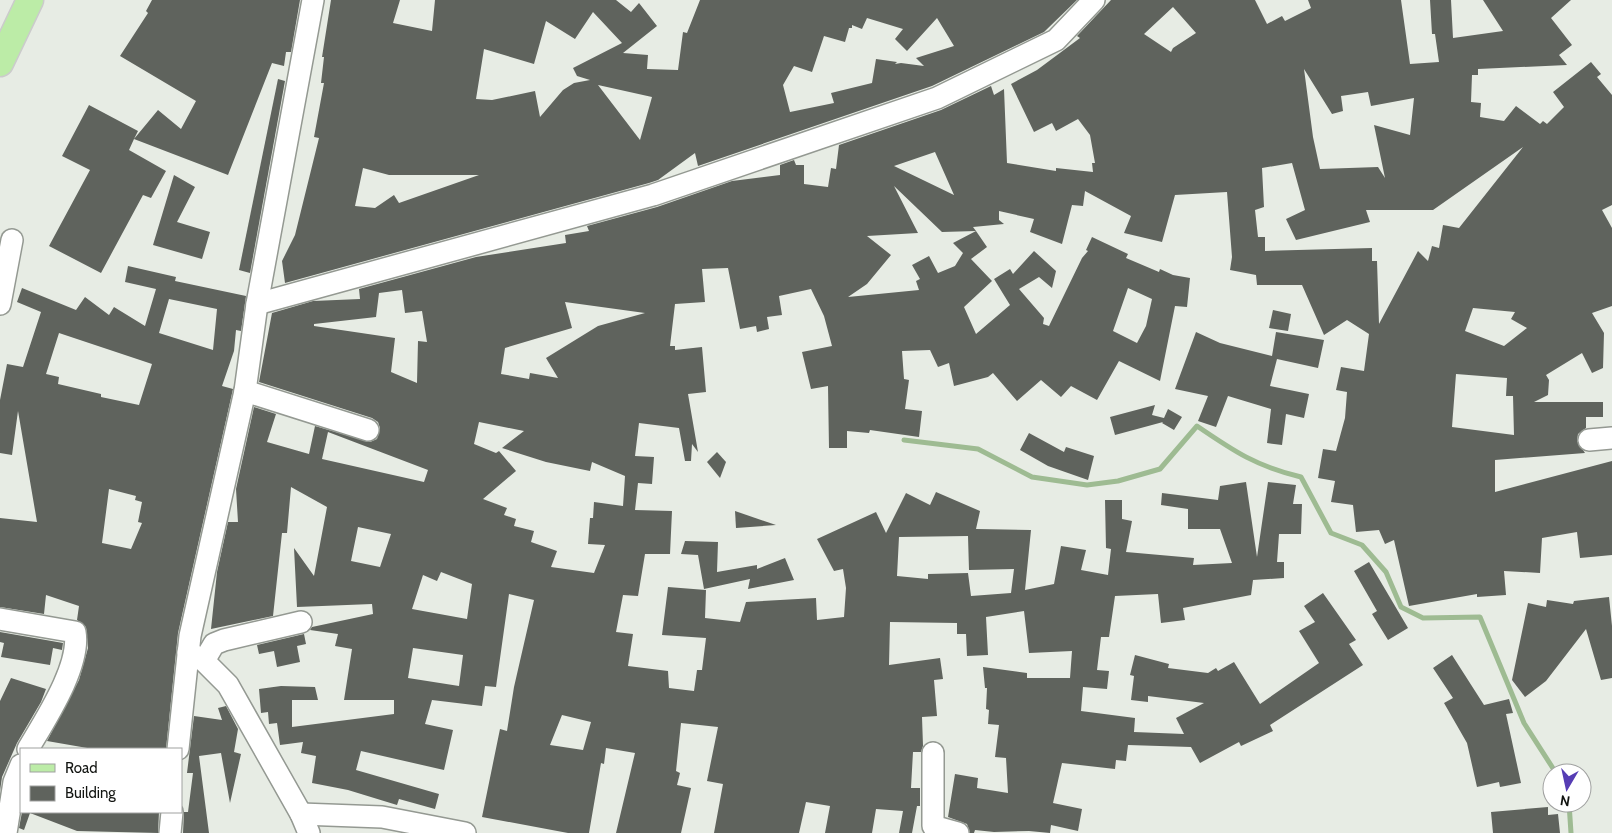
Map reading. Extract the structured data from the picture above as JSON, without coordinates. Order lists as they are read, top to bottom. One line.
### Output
{"legend":["Road","Building"],"north":"bottom"}
